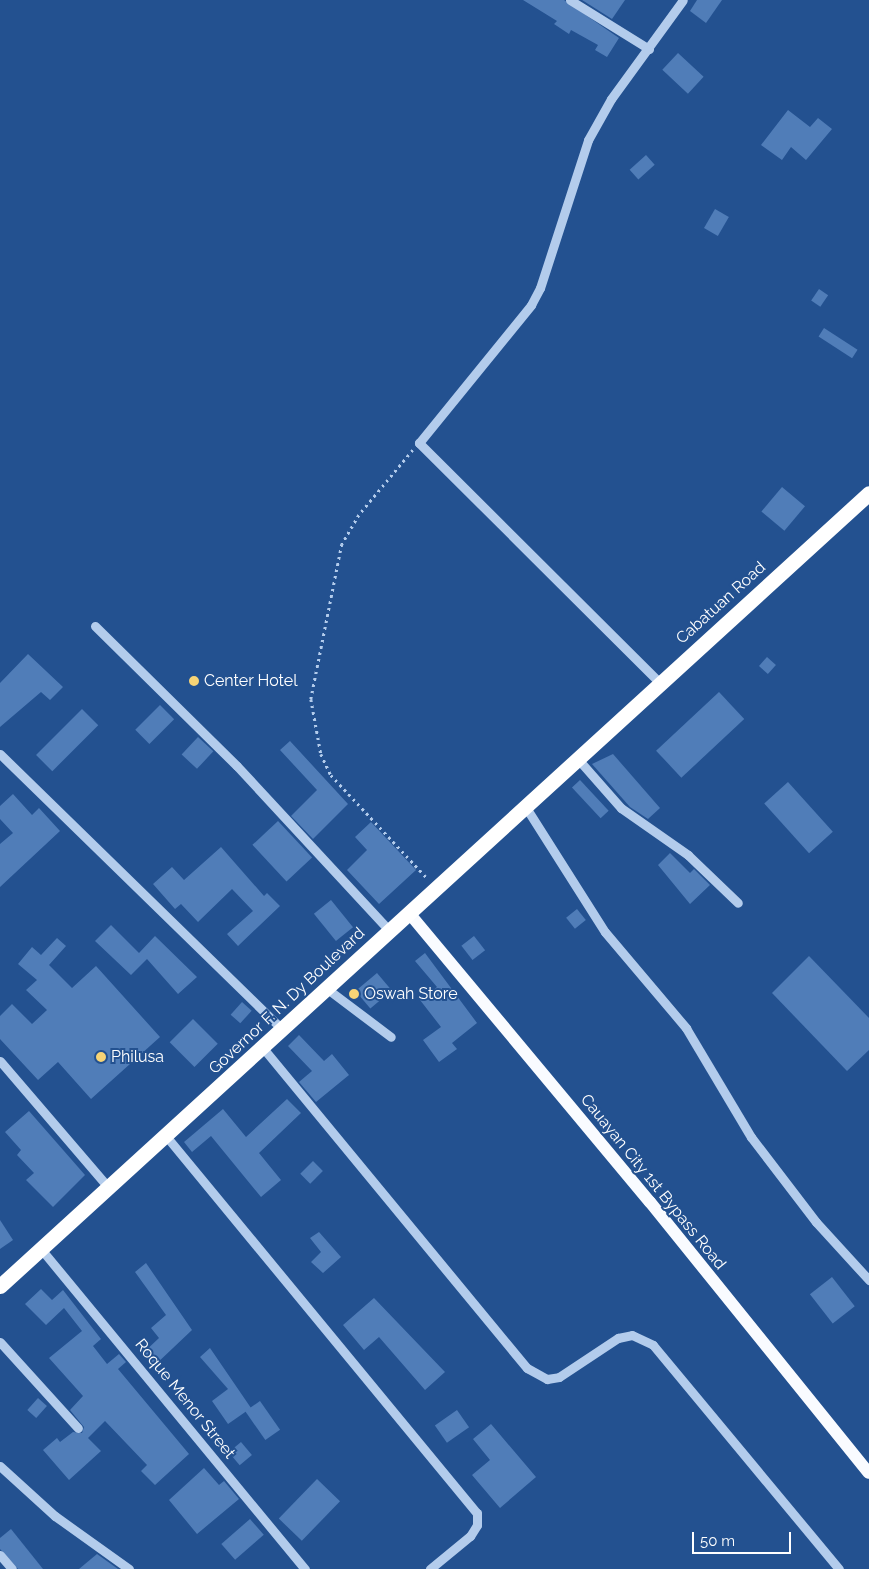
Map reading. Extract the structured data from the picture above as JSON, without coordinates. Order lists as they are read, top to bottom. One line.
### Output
{"streets":{"highway":["Cabatuan Road","Governor F. N. Dy Boulevard"],"main road":["Cauayan City 1st Bypass Road"],"street":["Roque Menor Street"]},"crossings":[["Cabatuan Road","Governor F. N. Dy Boulevard"],["Governor F. N. Dy Boulevard","Cauayan City 1st Bypass Road"],["Governor F. N. Dy Boulevard","Roque Menor Street"]],"places":["Center Hotel","Oswah Store","Philusa"],"scale_bar":"50 m"}
